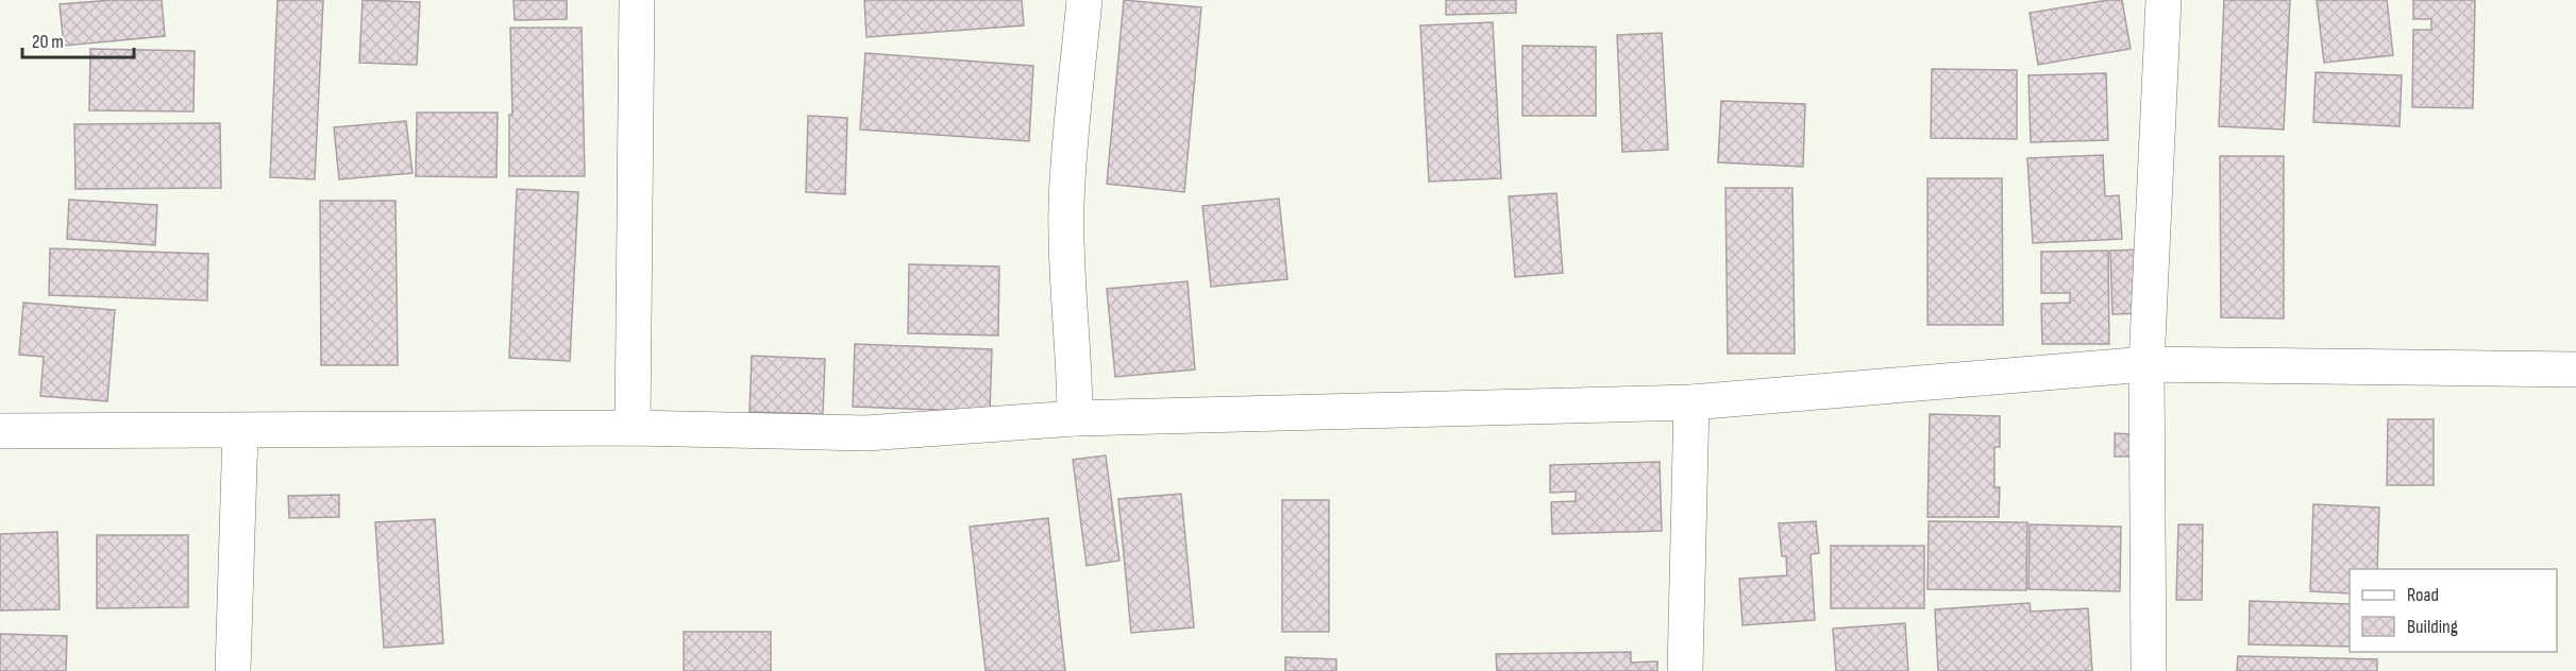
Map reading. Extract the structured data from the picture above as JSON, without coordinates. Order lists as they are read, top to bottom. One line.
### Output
{"legend":["Road","Building"],"scale_bar":"20 m"}
